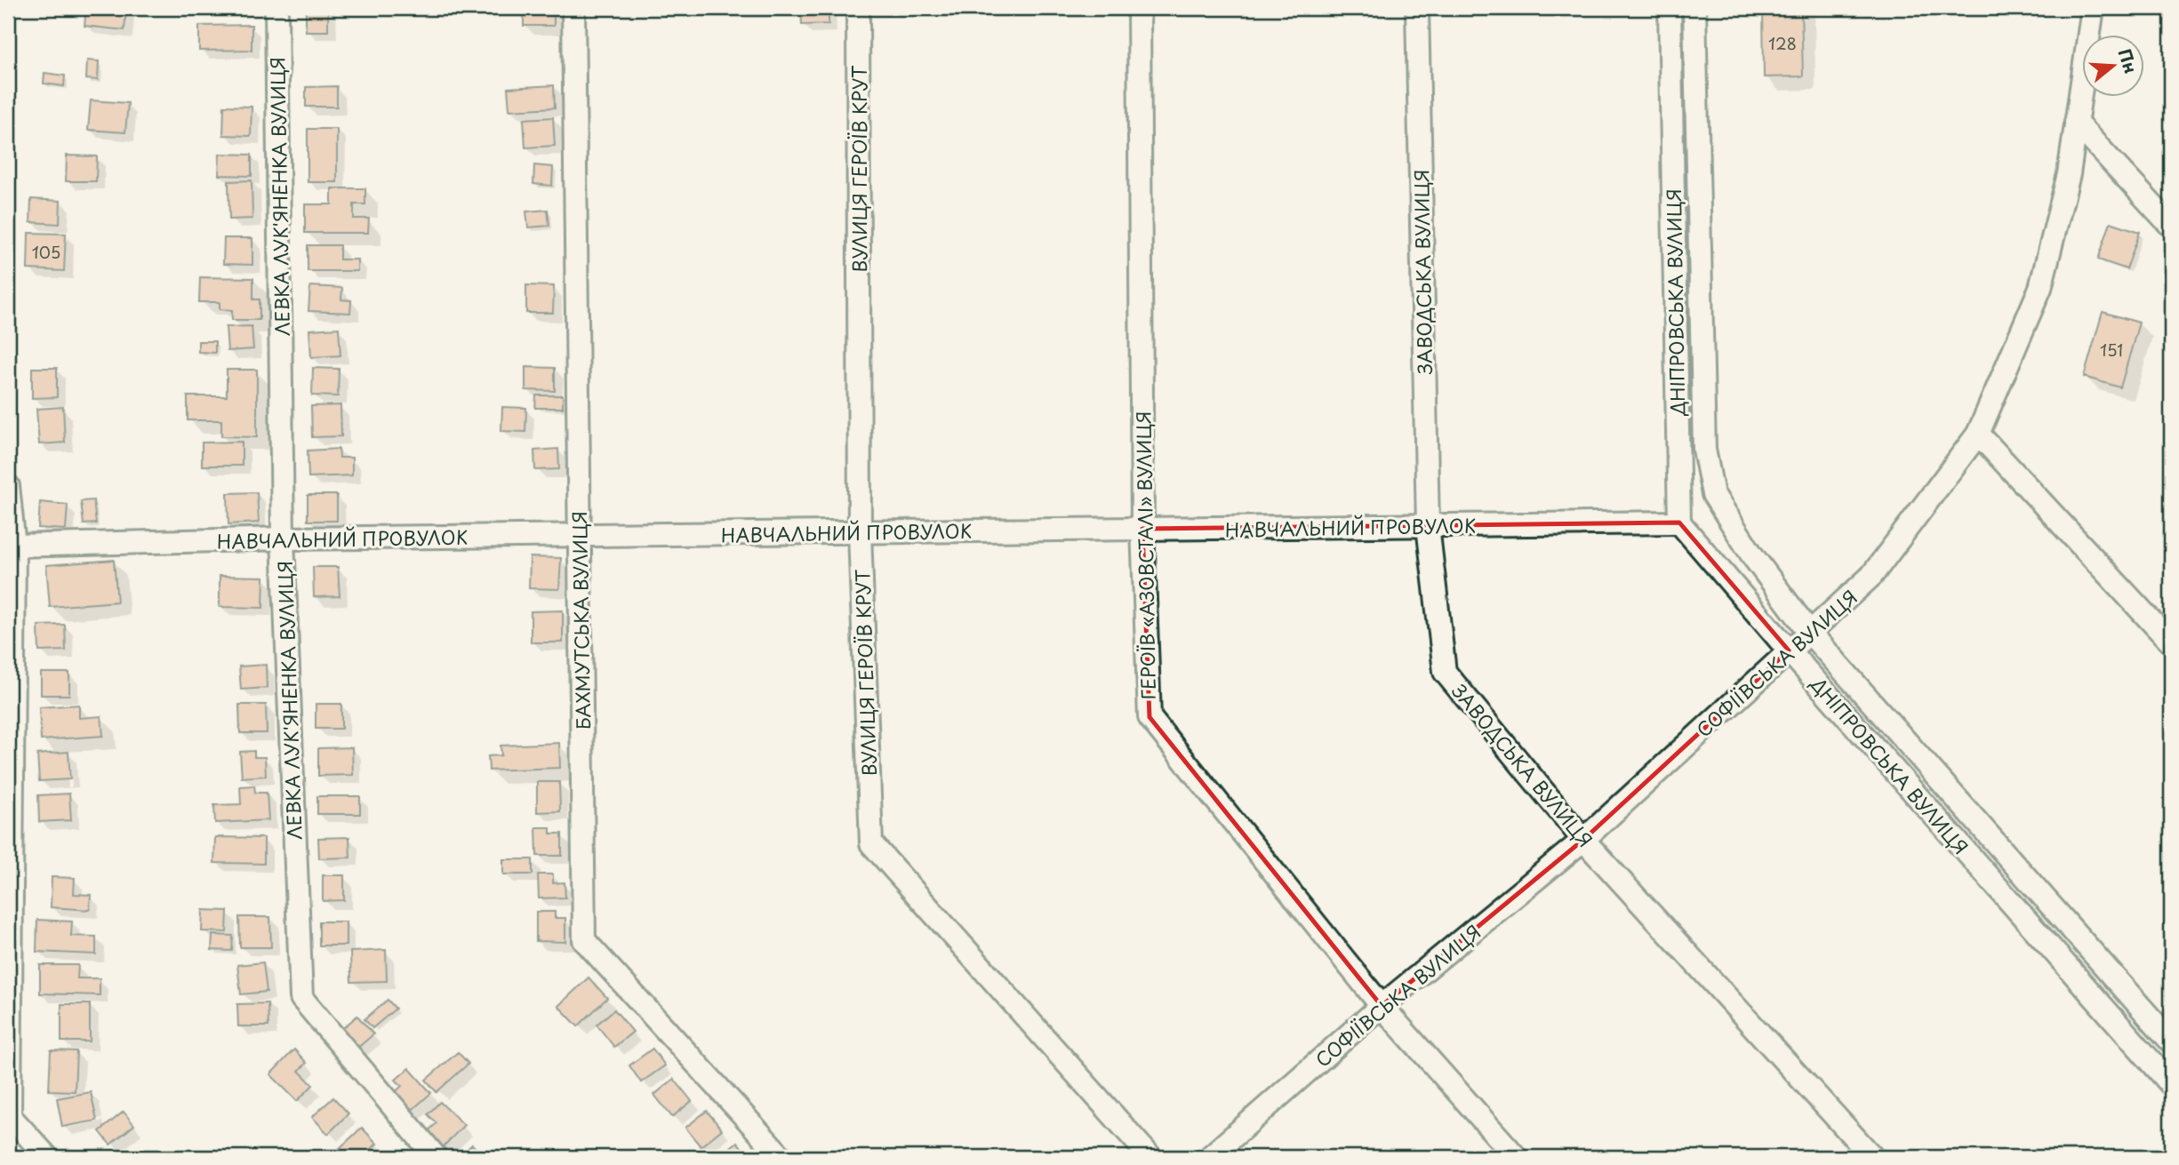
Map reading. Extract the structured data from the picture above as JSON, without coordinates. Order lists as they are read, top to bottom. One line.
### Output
{"streets":{"street":["ВУЛИЦЯ ГЕРОЇВ КРУТ","ЛЕВКА ЛУК'ЯНЕНКА ВУЛИЦЯ","ЗАВОДСЬКА ВУЛИЦЯ","ДНІПРОВСЬКА ВУЛИЦЯ","НАВЧАЛЬНИЙ ПРОВУЛОК","ГЕРОЇВ «АЗОВСТАЛІ» ВУЛИЦЯ","БАХМУТСЬКА ВУЛИЦЯ","СОФІЇВСЬКА ВУЛИЦЯ"]},"crossings":[["ВУЛИЦЯ ГЕРОЇВ КРУТ","НАВЧАЛЬНИЙ ПРОВУЛОК"],["ЛЕВКА ЛУК'ЯНЕНКА ВУЛИЦЯ","НАВЧАЛЬНИЙ ПРОВУЛОК"],["ЗАВОДСЬКА ВУЛИЦЯ","НАВЧАЛЬНИЙ ПРОВУЛОК"],["ЗАВОДСЬКА ВУЛИЦЯ","СОФІЇВСЬКА ВУЛИЦЯ"],["ДНІПРОВСЬКА ВУЛИЦЯ","НАВЧАЛЬНИЙ ПРОВУЛОК"],["ДНІПРОВСЬКА ВУЛИЦЯ","СОФІЇВСЬКА ВУЛИЦЯ"],["НАВЧАЛЬНИЙ ПРОВУЛОК","ГЕРОЇВ «АЗОВСТАЛІ» ВУЛИЦЯ"],["НАВЧАЛЬНИЙ ПРОВУЛОК","БАХМУТСЬКА ВУЛИЦЯ"],["ГЕРОЇВ «АЗОВСТАЛІ» ВУЛИЦЯ","СОФІЇВСЬКА ВУЛИЦЯ"]],"house_numbers":["128","105","151"],"north":"right"}
